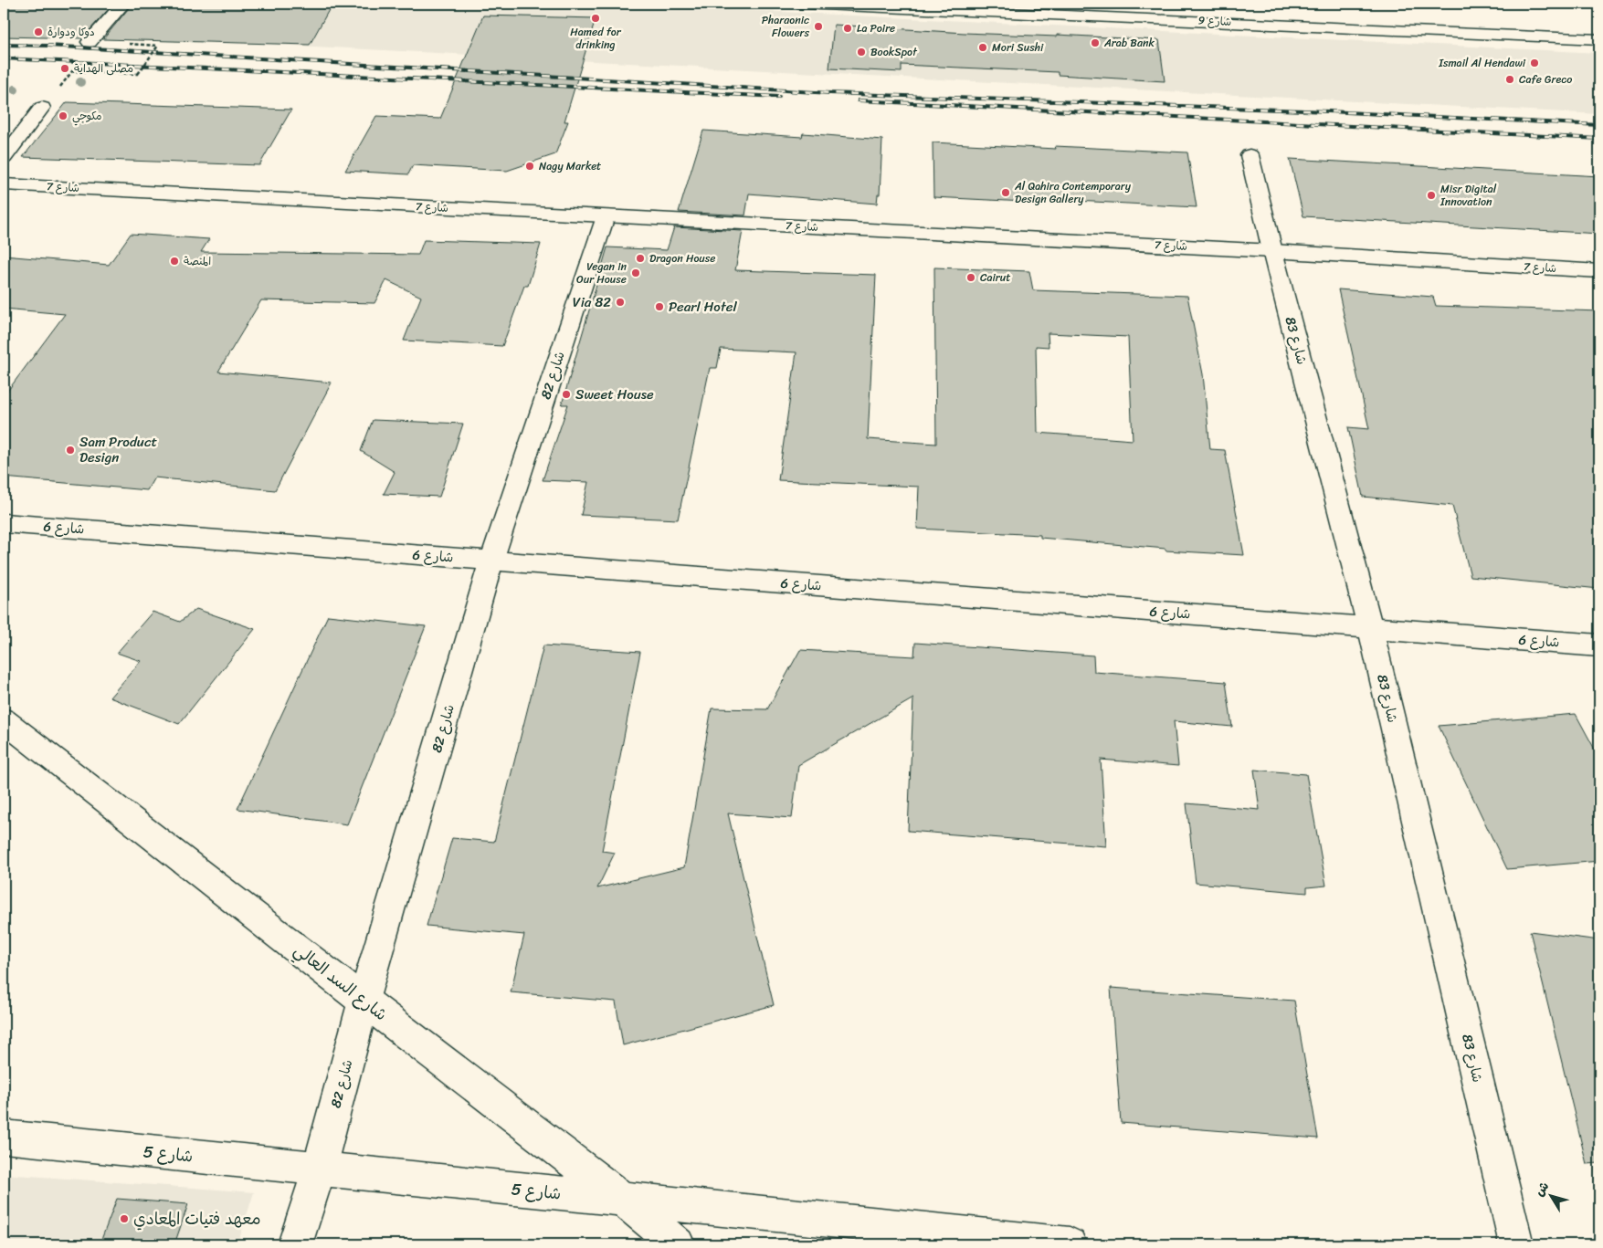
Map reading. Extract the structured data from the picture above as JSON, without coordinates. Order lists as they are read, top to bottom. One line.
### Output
{"streets":{"street":["شارع 9","شارع 7","شارع 83","شارع 82","شارع 6","شارع السد العالي","شارع 5"]},"crossings":[["شارع 7","شارع 83"],["شارع 7","شارع 82"],["شارع 83","شارع 6"],["شارع 82","شارع 6"],["شارع 82","شارع السد العالي"],["شارع 82","شارع 5"],["شارع السد العالي","شارع 5"]],"places":["Hamed for drinking","Pharaonic Flowers","La Poire","دوكا ودوارة","Arab Bank","Mori Sushi","BookSpot","Ismail Al Hendawi","مصلى الهداية","Cafe Greco","مكوجي","Nagy Market","Al Qahira Contemporary Design Gallery","Misr Digital Innovation","Dragon House","المنصة","Vegan in Our House","Cairut","Via 82","Pearl Hotel","Sweet House","Sam Product Design","معهد فتيات المعادي"],"north":"top left"}
